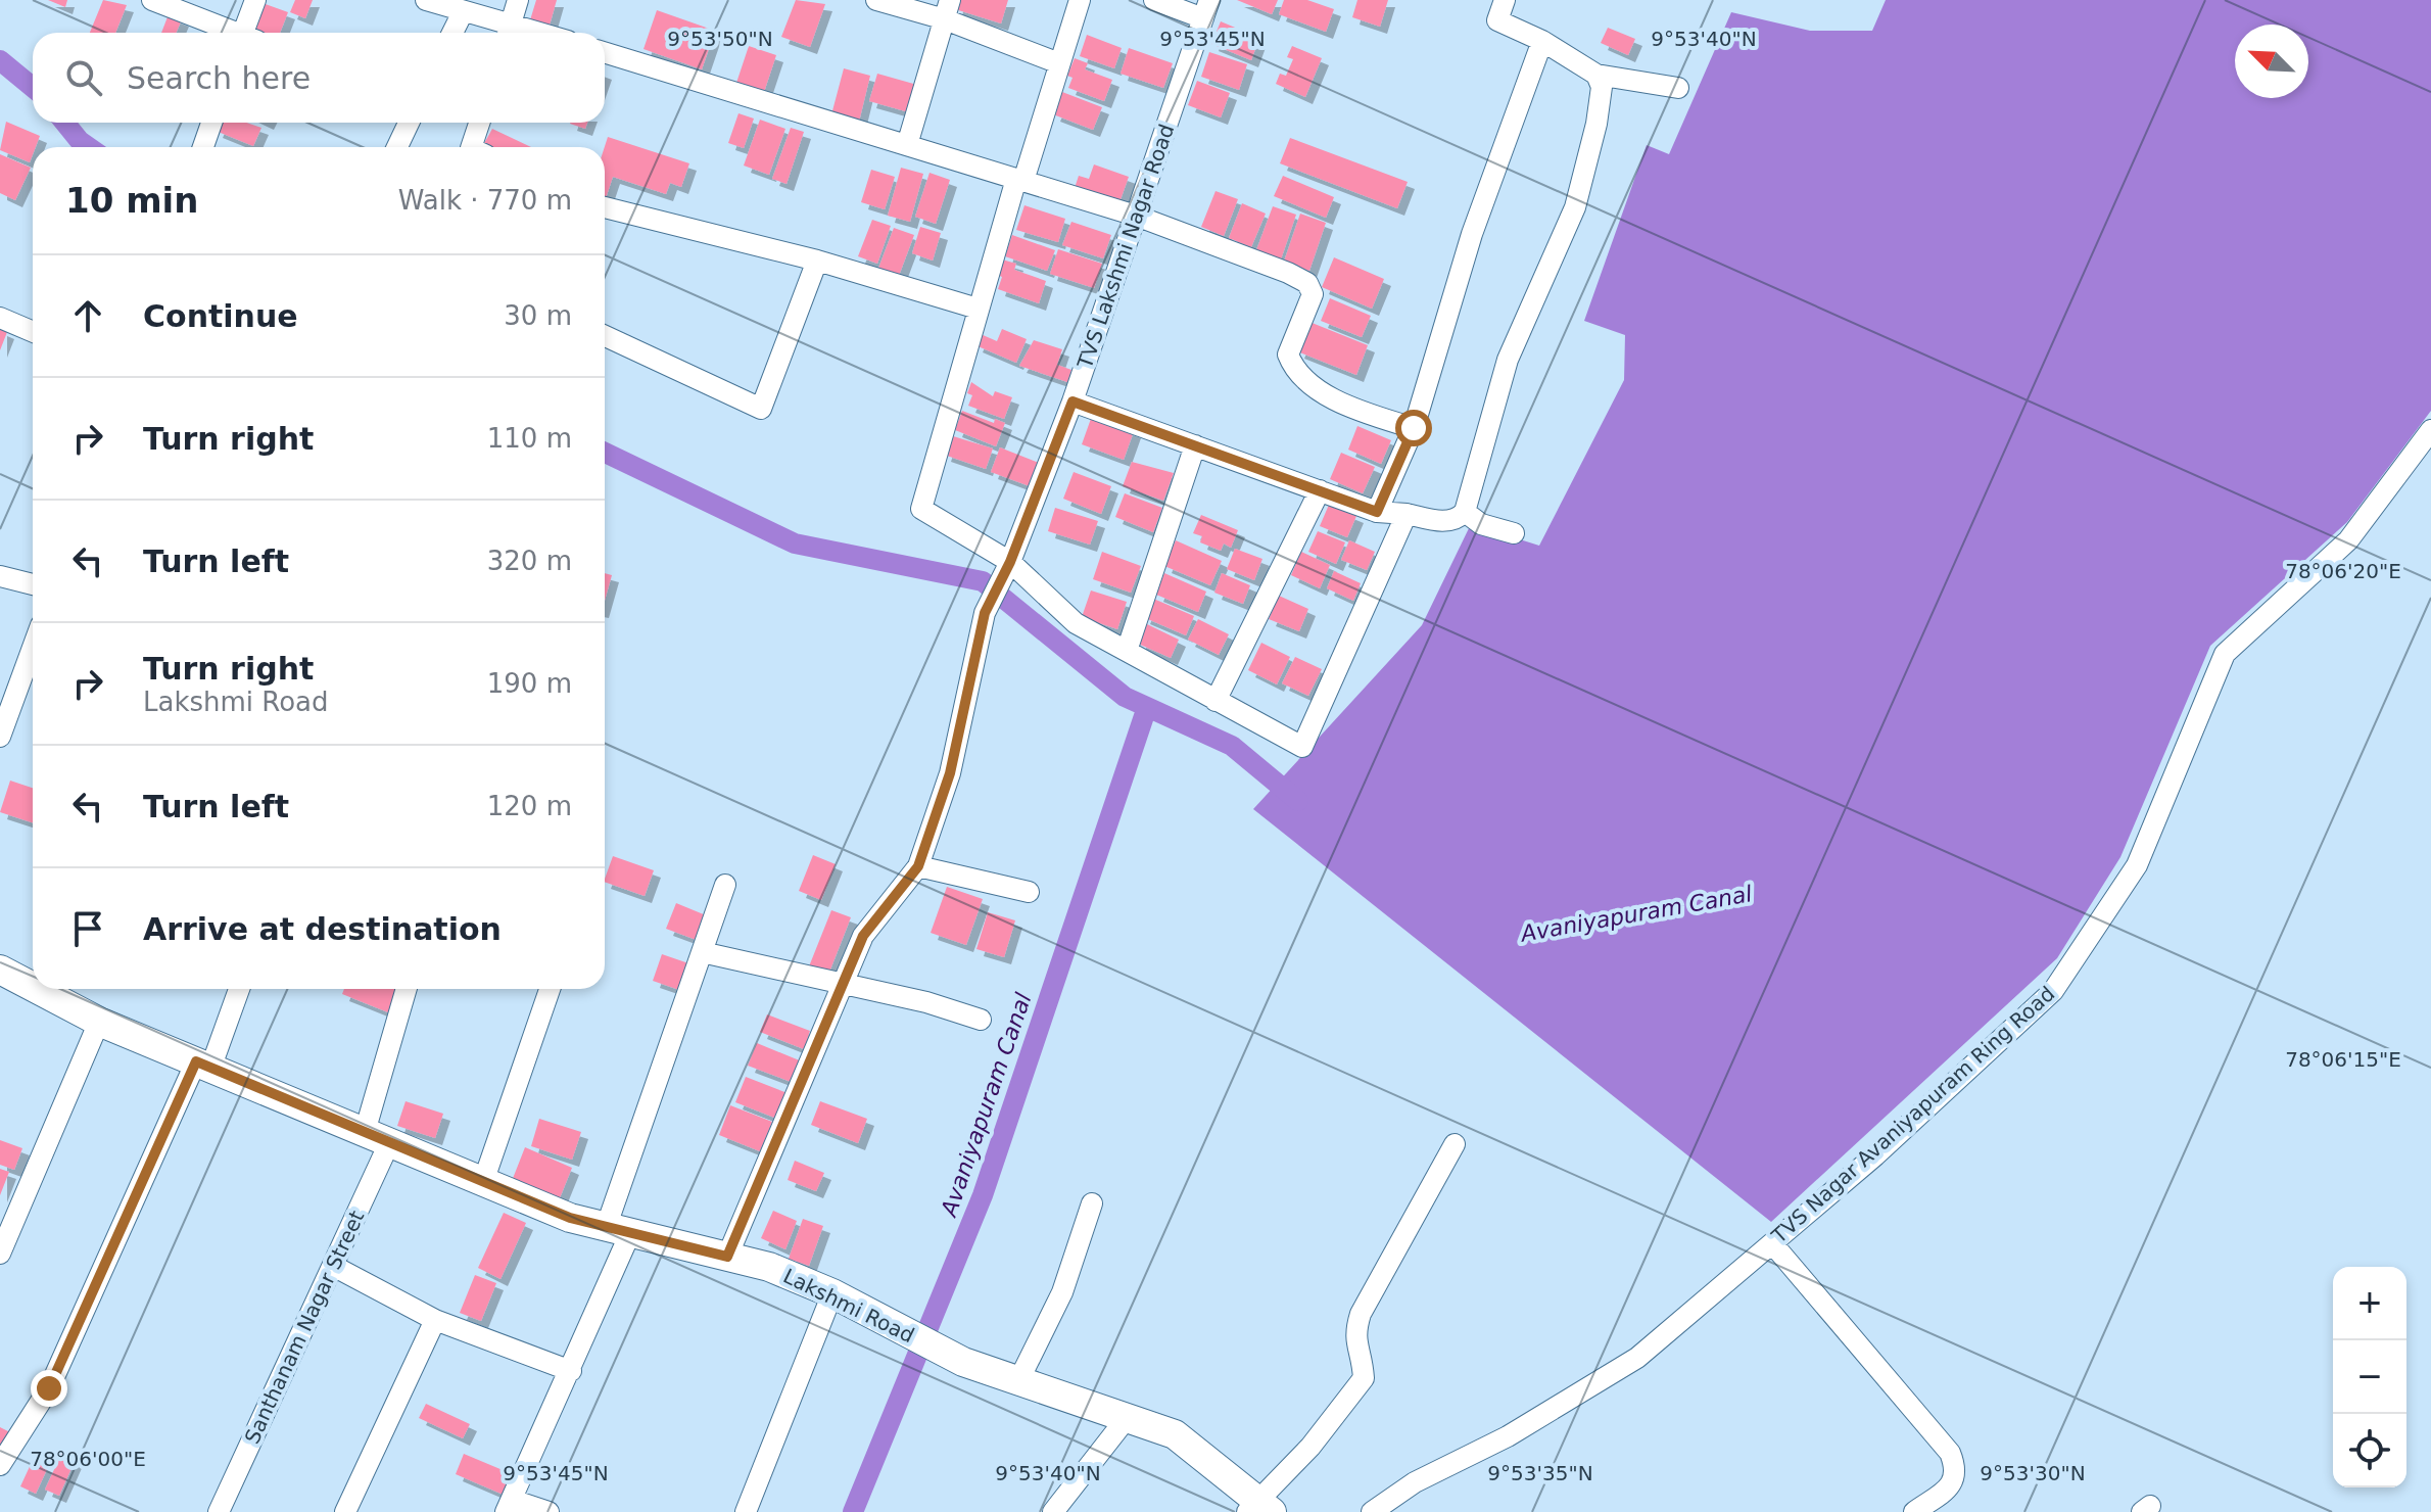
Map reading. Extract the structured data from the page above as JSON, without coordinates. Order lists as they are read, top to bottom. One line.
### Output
{"streets":{"street":["TVS Lakshmi Nagar Road","TVS Nagar Avaniyapuram Ring Road","Lakshmi Road","Santhanam Nagar Street"]},"crossings":[["TVS Lakshmi Nagar Road","Lakshmi Road"],["Lakshmi Road","Santhanam Nagar Street"]],"water":["Avaniyapuram Canal"],"north":"top left","page":{"search":"Search here","heading":["10 min","Walk · 770 m"],"list":[["Continue","30 m"],["Turn right","110 m"],["Turn left","320 m"],["Turn right","Lakshmi Road","190 m"],["Turn left","120 m"],"Arrive at destination"],"map_buttons":["+","−"]},"coordinates":["9°53'50\"N","9°53'45\"N","9°53'40\"N","78°06'20\"E","78°06'15\"E","78°06'00\"E","9°53'35\"N","9°53'30\"N"]}
